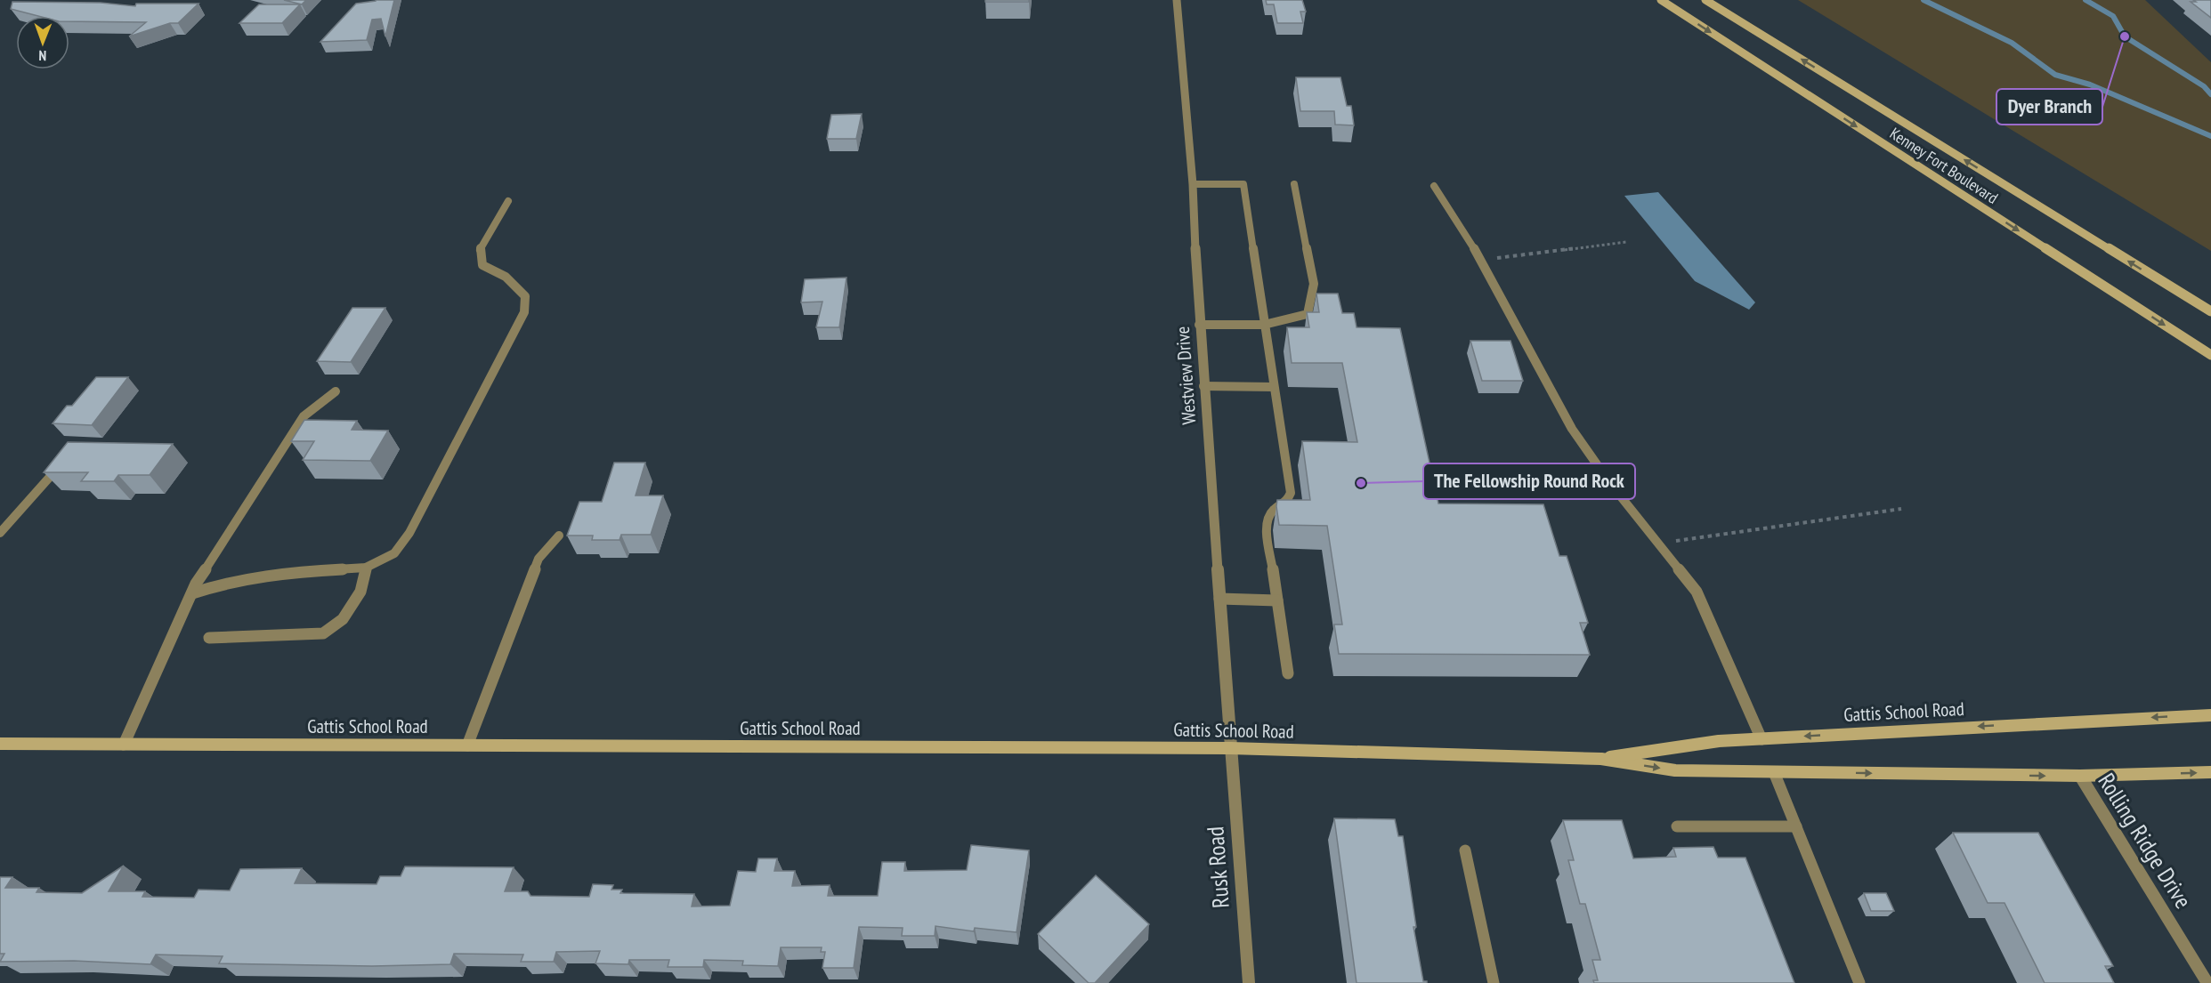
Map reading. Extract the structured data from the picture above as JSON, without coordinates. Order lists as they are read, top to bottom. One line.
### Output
{"streets":{"main road":["Kenney Fort Boulevard","Gattis School Road"],"street":["Westview Drive","Rolling Ridge Drive","Rusk Road"]},"crossings":[["Westview Drive","Gattis School Road"],["Westview Drive","Rusk Road"],["Gattis School Road","Rolling Ridge Drive"],["Gattis School Road","Rusk Road"]],"places":["Dyer Branch","The Fellowship Round Rock"],"north":"bottom"}
